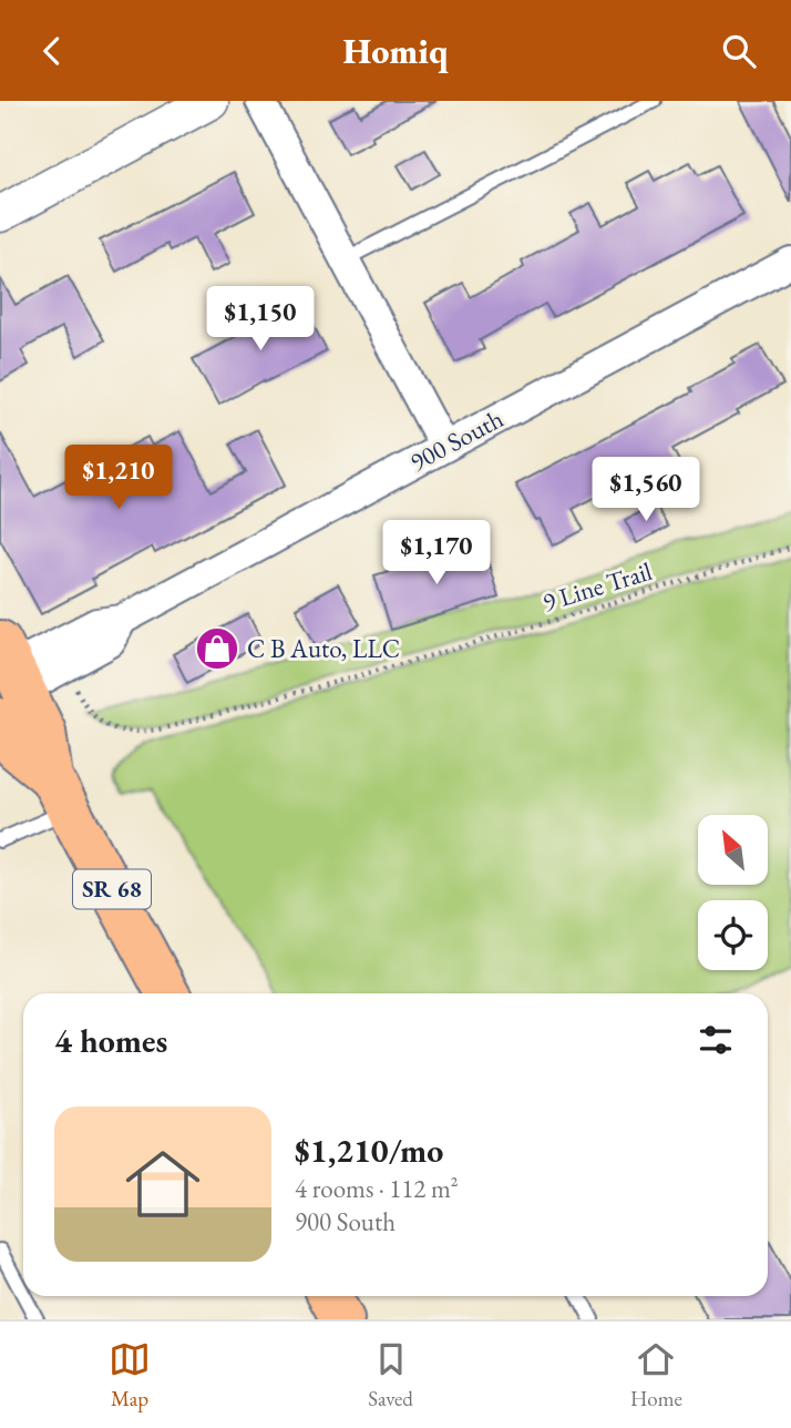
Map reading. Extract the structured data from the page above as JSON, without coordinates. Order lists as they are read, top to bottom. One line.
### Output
{"streets":{"main road":["SR 68"],"street":["900 South"],"path":["9 Line Trail"]},"crossings":[["900 South","SR 68"]],"places":{"shop":["C B Auto, LLC"]},"north":"top left","page":{"header":"Homiq","price":["$1,150","$1,210","$1,560","$1,170"],"heading":"4 homes","list":[{"name":"$1,210/mo","note":"4 rooms · 112 m² · 900 South"}],"tabs":["Map","Saved","Home"]}}
